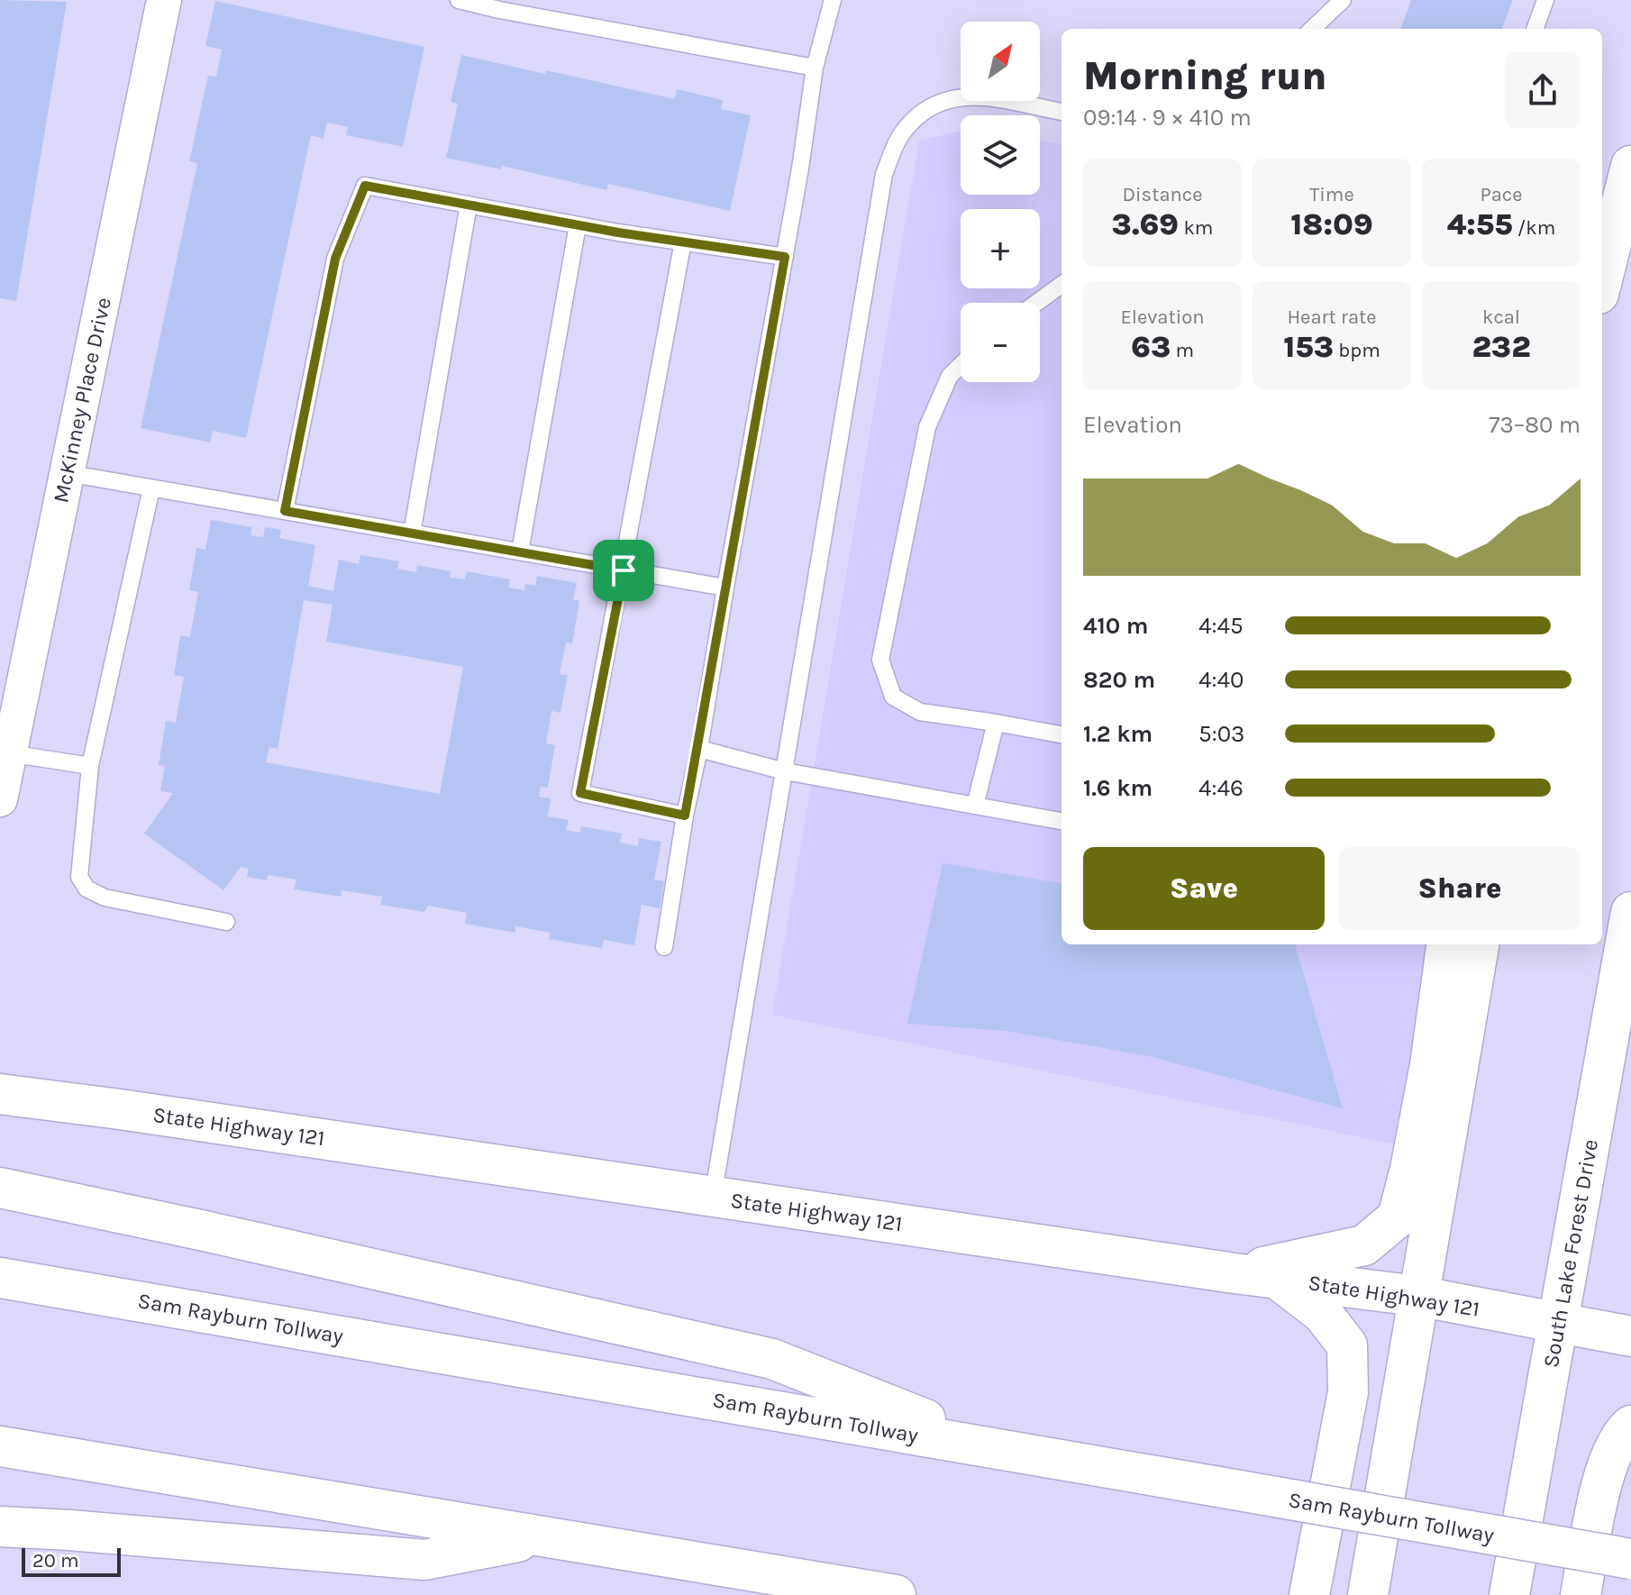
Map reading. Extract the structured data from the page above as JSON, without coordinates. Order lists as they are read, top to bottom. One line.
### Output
{"streets":{"main road":["State Highway 121","South Lake Forest Drive","Sam Rayburn Tollway"],"street":["McKinney Place Drive"]},"crossings":[["State Highway 121","South Lake Forest Drive"]],"scale_bar":"20 m","north":"top right","page":{"map_buttons":["+","−"],"heading":["Morning run","09:14 · 9 × 410 m"],"stats":[["Distance","3.69 km"],["Time","18:09"],["Pace","4:55 /km"],["Elevation","63 m"],["Heart rate","153 bpm"],["kcal","232"]],"chart":["Elevation","73–80 m"],"list":[{"name":"410 m","note":"4:45"},{"name":"820 m","note":"4:40"},{"name":"1.2 km","note":"5:03"},{"name":"1.6 km","note":"4:46"}],"buttons":["Save","Share"],"scale":"20 m"}}
